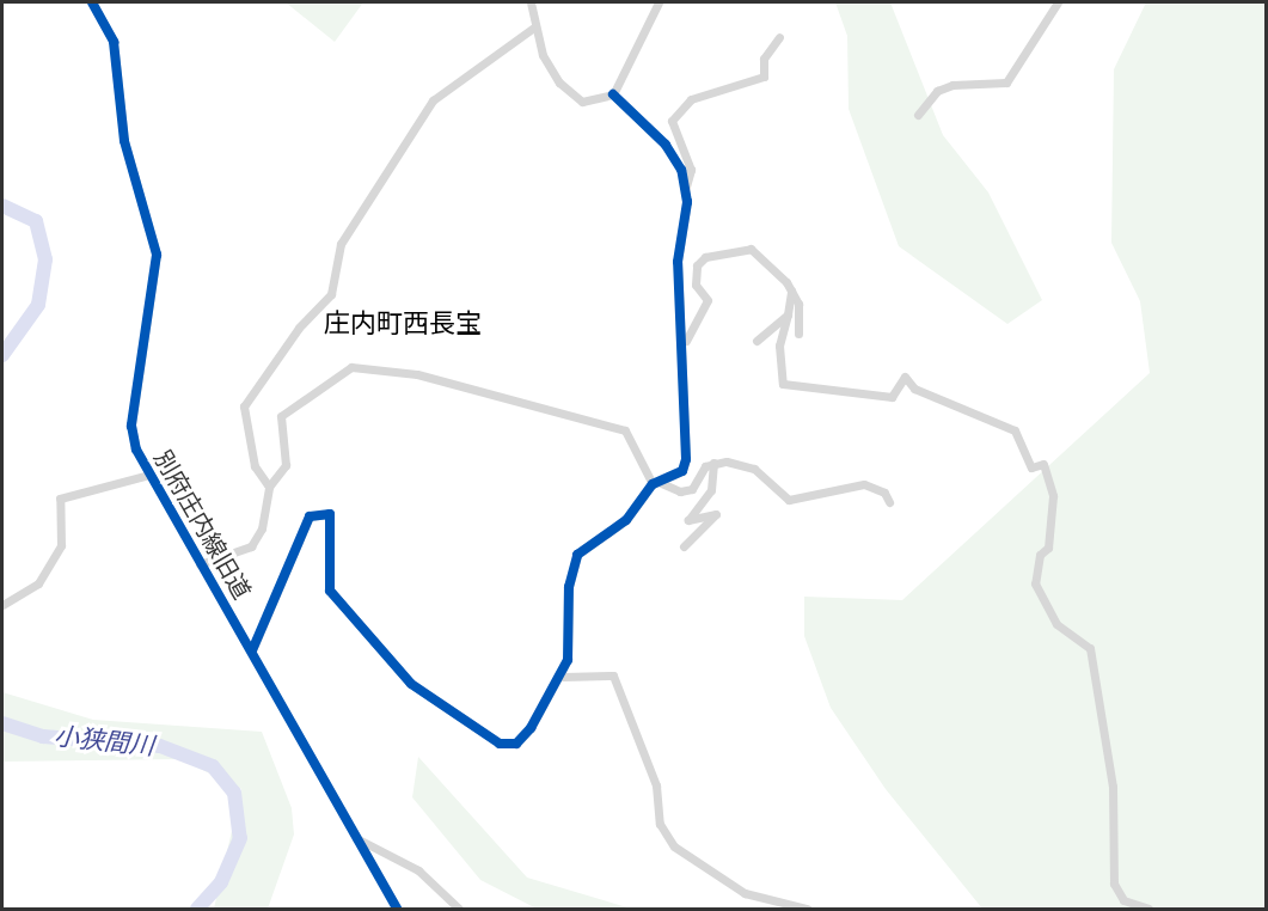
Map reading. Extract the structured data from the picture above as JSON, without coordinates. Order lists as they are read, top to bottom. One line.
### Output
{"streets":{"street":["別府庄内線旧道"]},"districts":["庄内町西長宝"],"water":["小狭間川"]}
